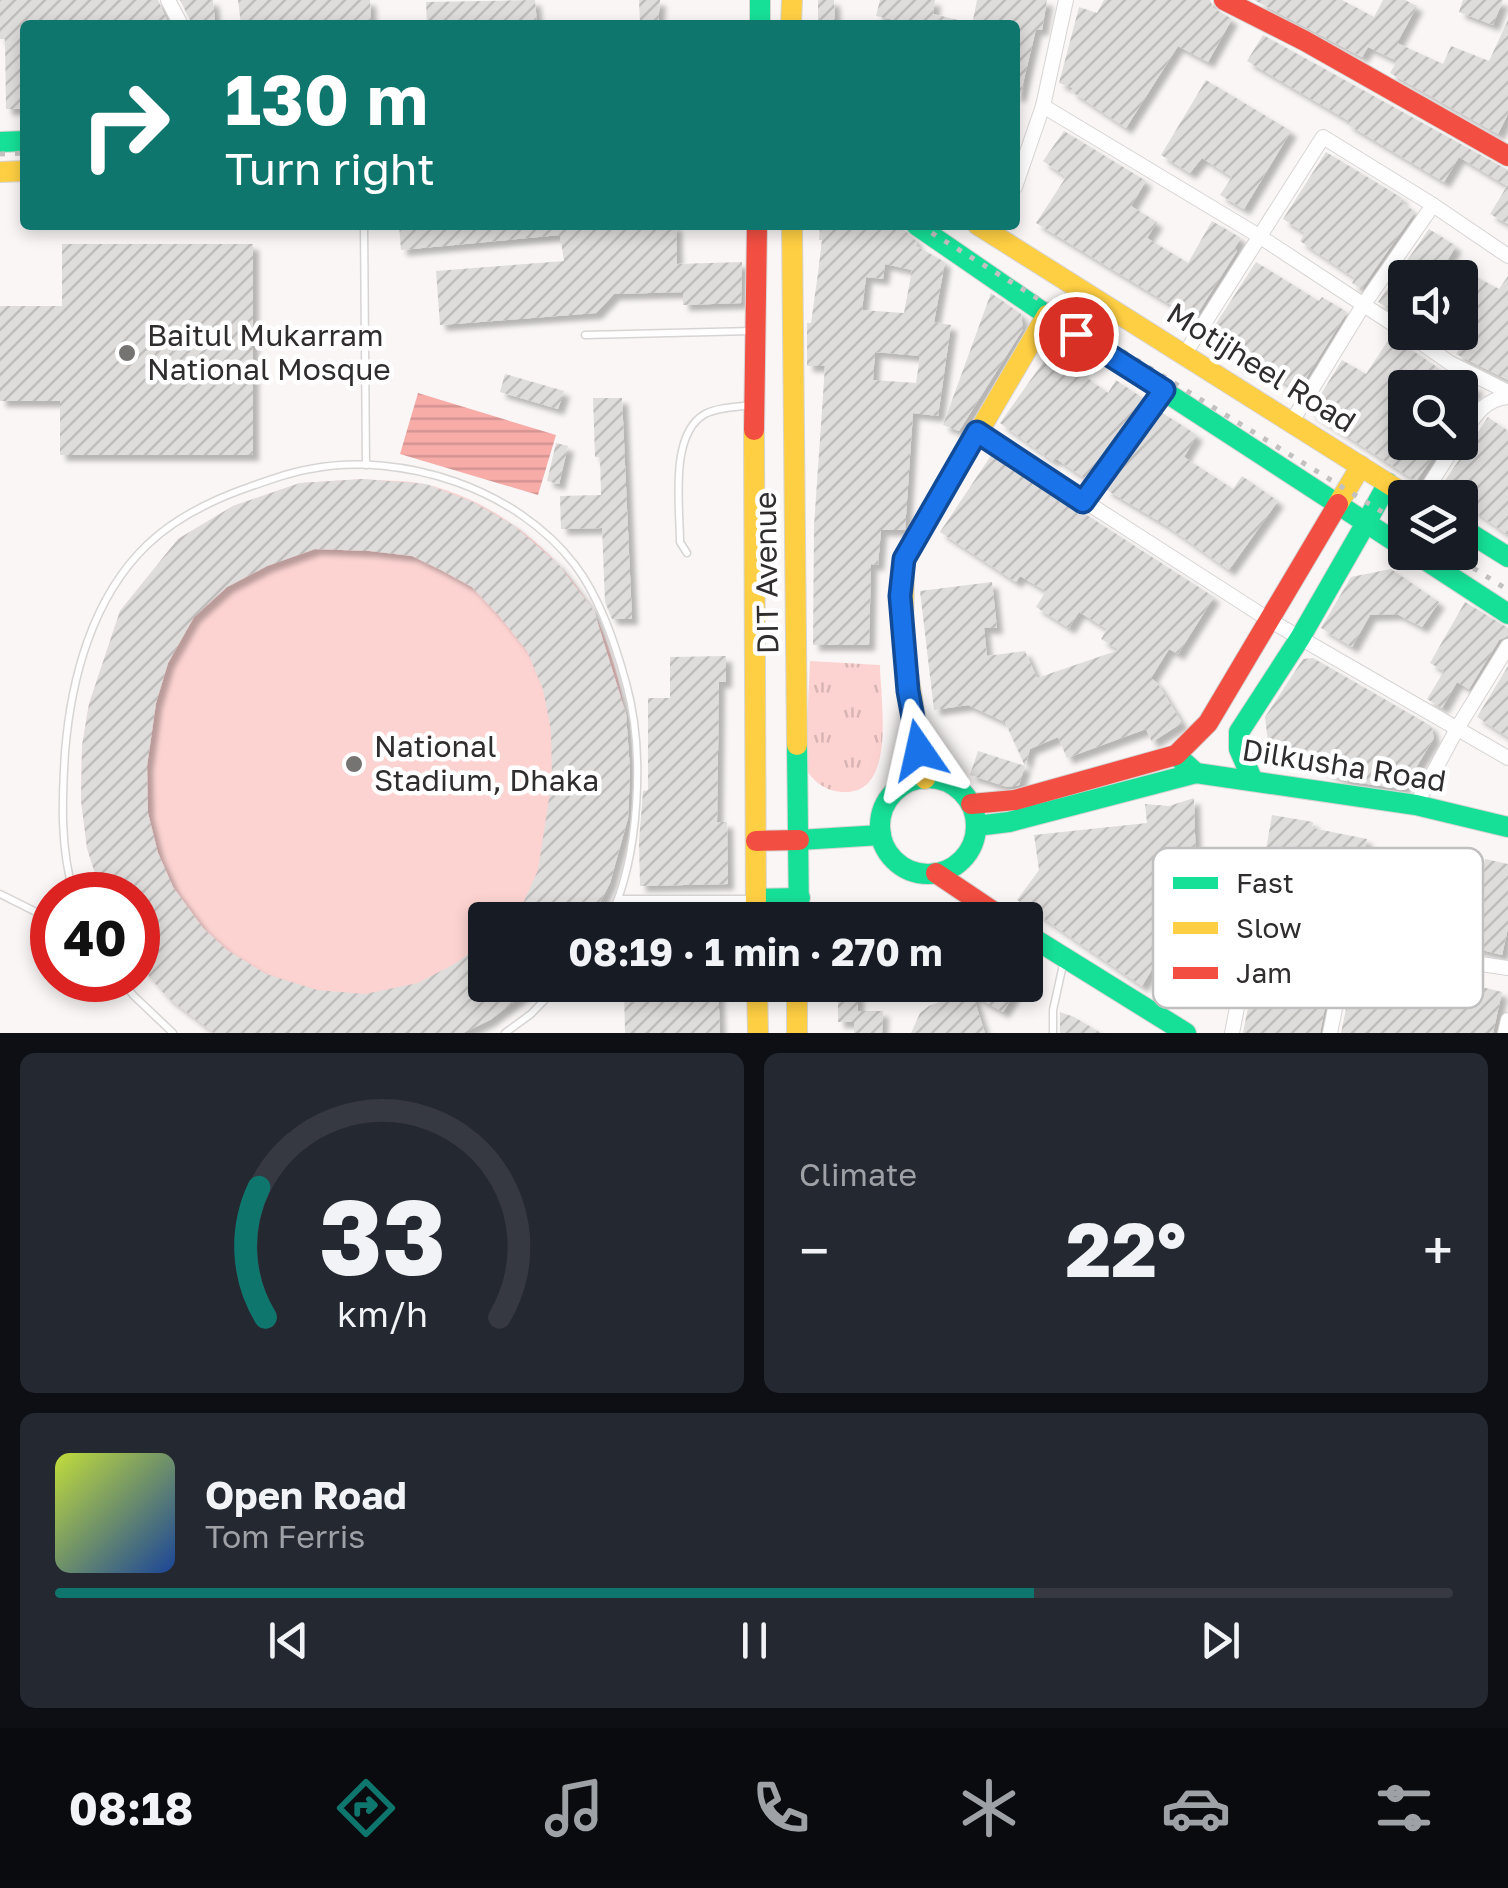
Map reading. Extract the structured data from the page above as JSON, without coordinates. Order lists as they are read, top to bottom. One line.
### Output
{"streets":{"main road":["Motijheel Road","DIT Avenue","Dilkusha Road"]},"crossings":[["Motijheel Road","Dilkusha Road"]],"places":["Baitul Mukarram National Mosque","National Stadium, Dhaka"],"legend":["Fast","Slow","Jam"],"page":{"turn":["130 m","Turn right"],"limit":"40","trip":"08:19 · 1 min · 270 m","tile":"Climate","heat":["−","22°","+"],"song":["Open Road","Tom Ferris"],"tabs":"08:18","gauge":["33","km/h"]}}
